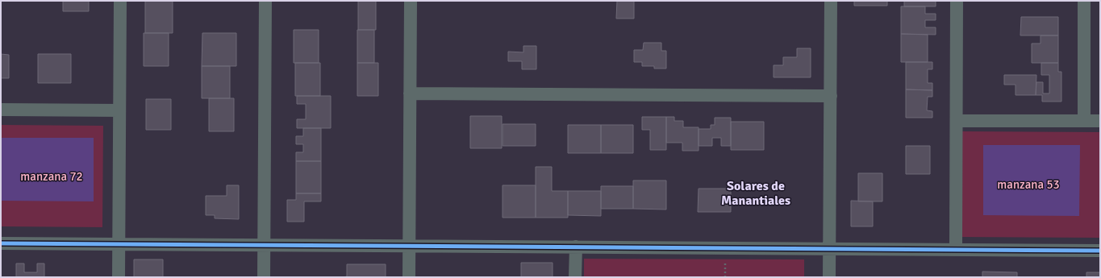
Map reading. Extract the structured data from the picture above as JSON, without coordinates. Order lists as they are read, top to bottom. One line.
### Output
{"districts":["Solares de Manantiales"],"parks":["manzana 72","manzana 53"]}
